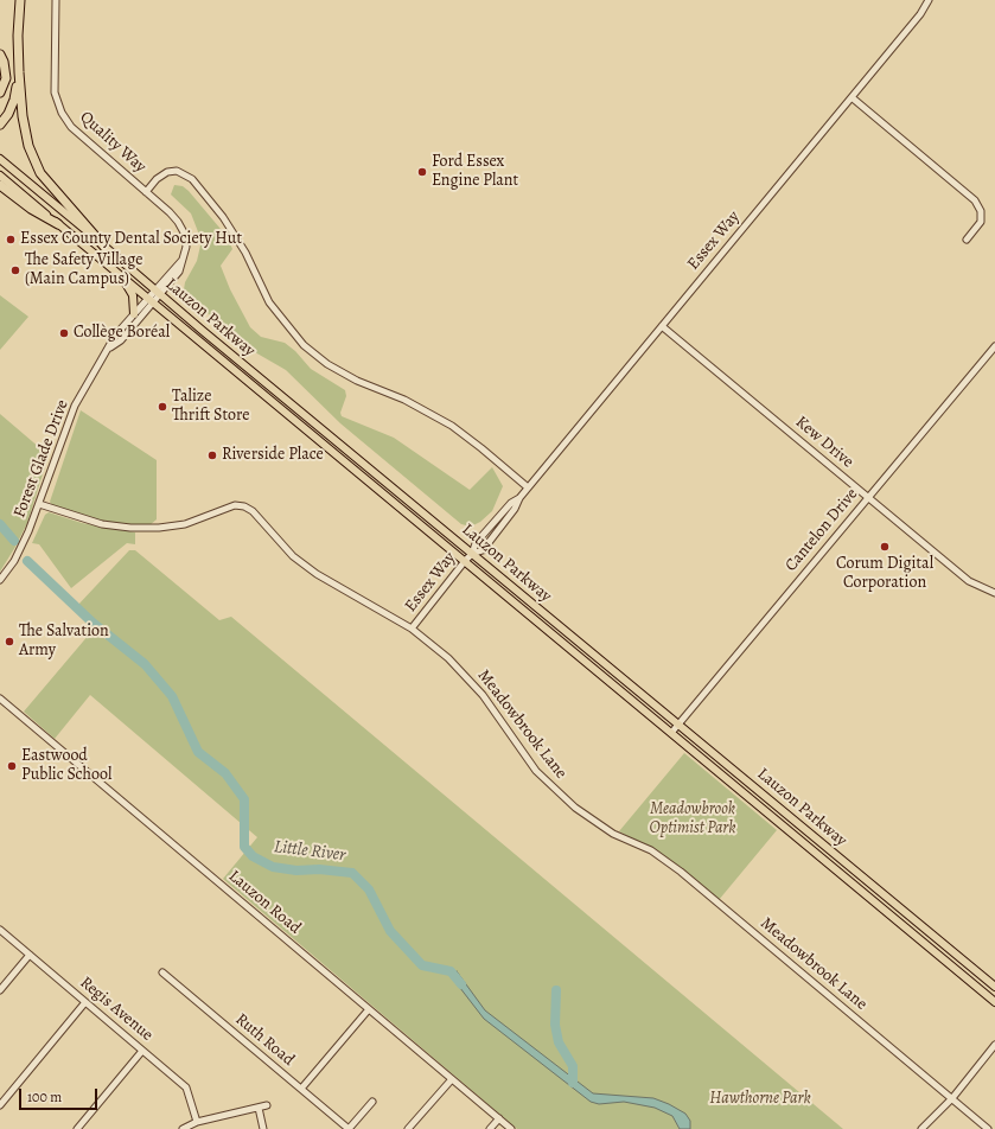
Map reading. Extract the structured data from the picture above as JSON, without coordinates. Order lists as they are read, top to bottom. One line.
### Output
{"streets":{"main road":["Lauzon Parkway"],"street":["Quality Way","Essex Way","Kew Drive","Forest Glade Drive","Cantelon Drive","Meadowbrook Lane","Lauzon Road","Regis Avenue","Ruth Road"]},"crossings":[["Quality Way","Lauzon Parkway"],["Quality Way","Forest Glade Drive"],["Essex Way","Lauzon Parkway"],["Essex Way","Kew Drive"],["Essex Way","Meadowbrook Lane"],["Lauzon Parkway","Forest Glade Drive"],["Lauzon Parkway","Cantelon Drive"],["Kew Drive","Cantelon Drive"],["Forest Glade Drive","Meadowbrook Lane"]],"water":["Little River"],"parks":["Meadowbrook Optimist Park","Hawthorne Park"],"places":["Ford Essex Engine Plant","Essex County Dental Society Hut","The Safety Village (Main Campus)","Collège Boréal","Talize Thrift Store","Riverside Place","Corum Digital Corporation","The Salvation Army","Eastwood Public School"],"scale_bar":"100 m"}
